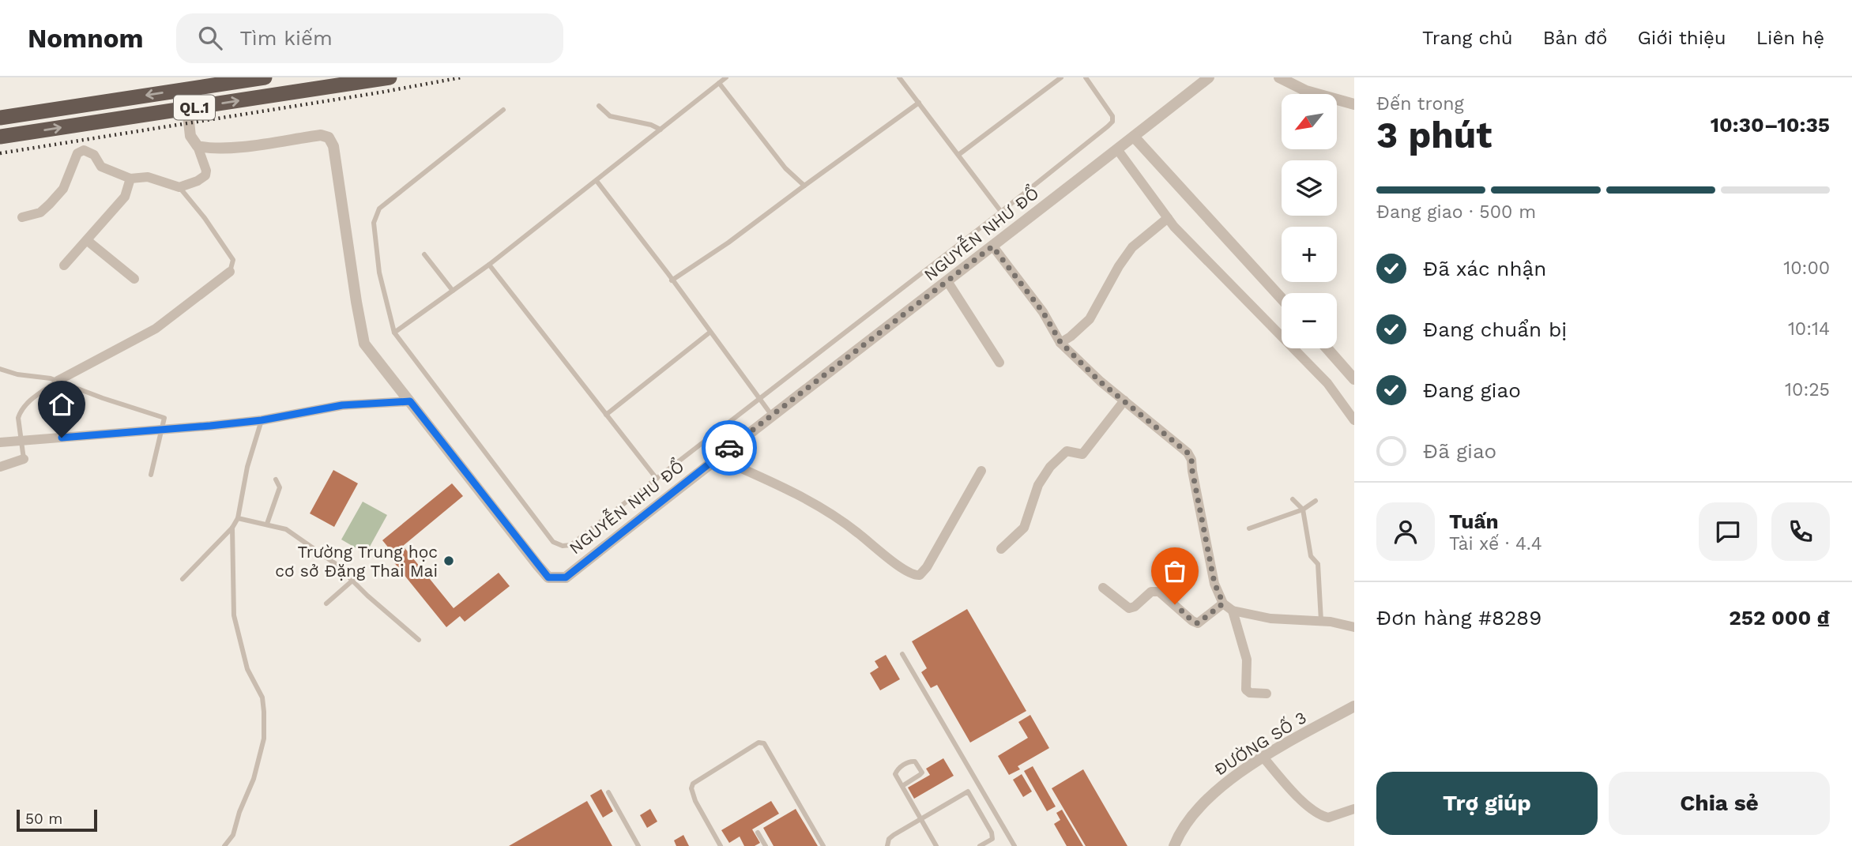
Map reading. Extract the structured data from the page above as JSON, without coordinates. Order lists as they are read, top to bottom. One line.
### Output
{"streets":{"highway":["QL.1"],"street":["NGUYỄN NHƯ ĐỔ","ĐƯỜNG SỐ 3"]},"places":["Trường Trung học cơ sở Đặng Thai Mai"],"scale_bar":"50 m","north":"bottom left","page":{"header":"Nomnom","search":"Tìm kiếm","nav":["Trang chủ","Bản đồ","Giới thiệu","Liên hệ"],"heading":["3 phút","Đến trong","10:30–10:35"],"panel":["Tuấn","Tài xế · 4.4","Đơn hàng #8289","252 000 ₫"],"map_buttons":["+","−"],"bar":"Đang giao · 500 m","list":[["Đã xác nhận","10:00"],["Đang chuẩn bị","10:14"],["Đang giao","10:25"],"Đã giao"],"buttons":["Trợ giúp","Chia sẻ"],"scale":"50 m"}}
